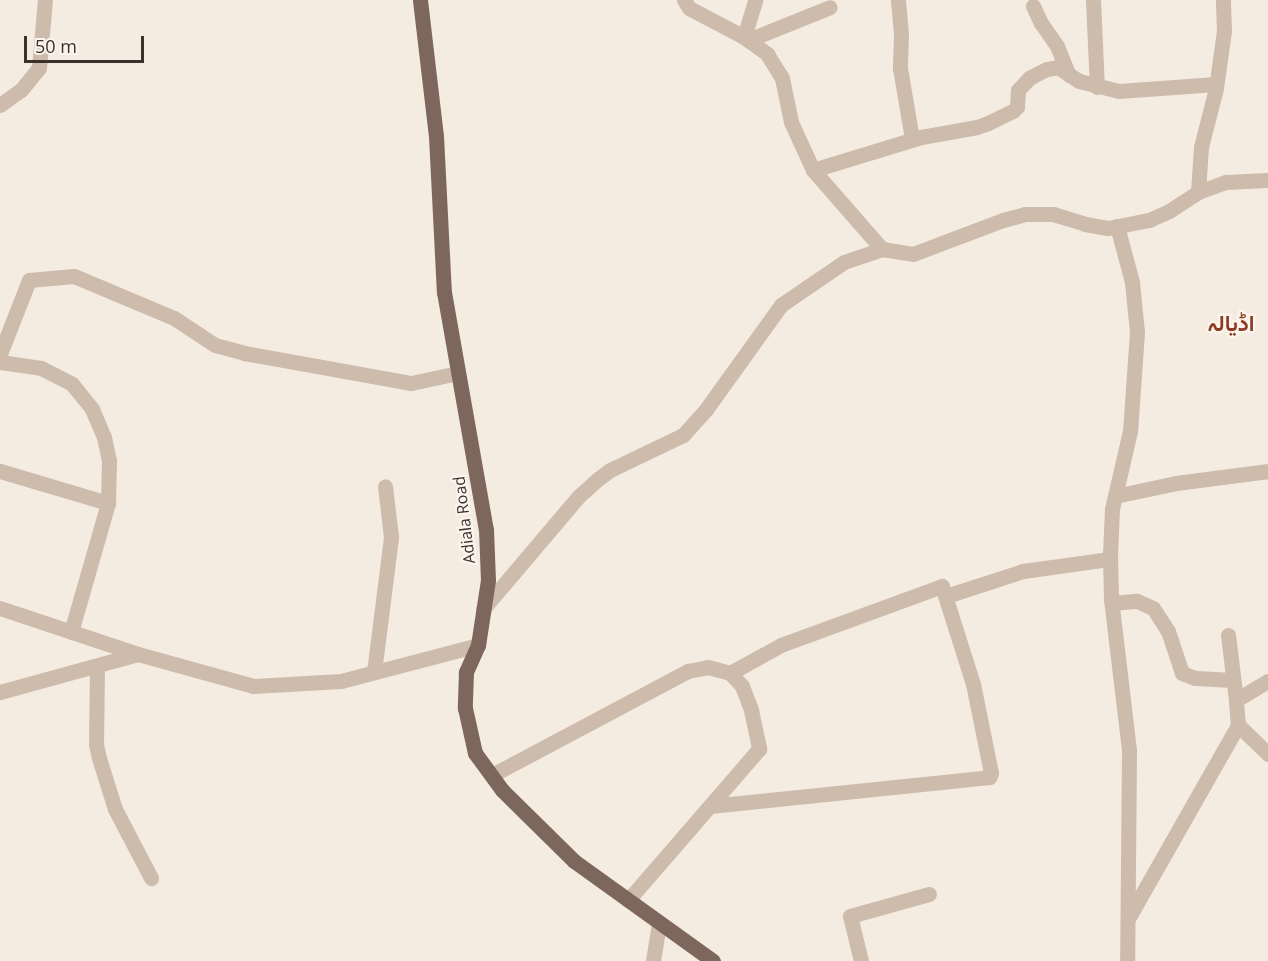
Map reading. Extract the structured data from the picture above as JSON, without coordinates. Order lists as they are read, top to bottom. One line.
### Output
{"streets":{"main road":["Adiala Road"]},"districts":["اڈیالہ"],"scale_bar":"50 m"}
